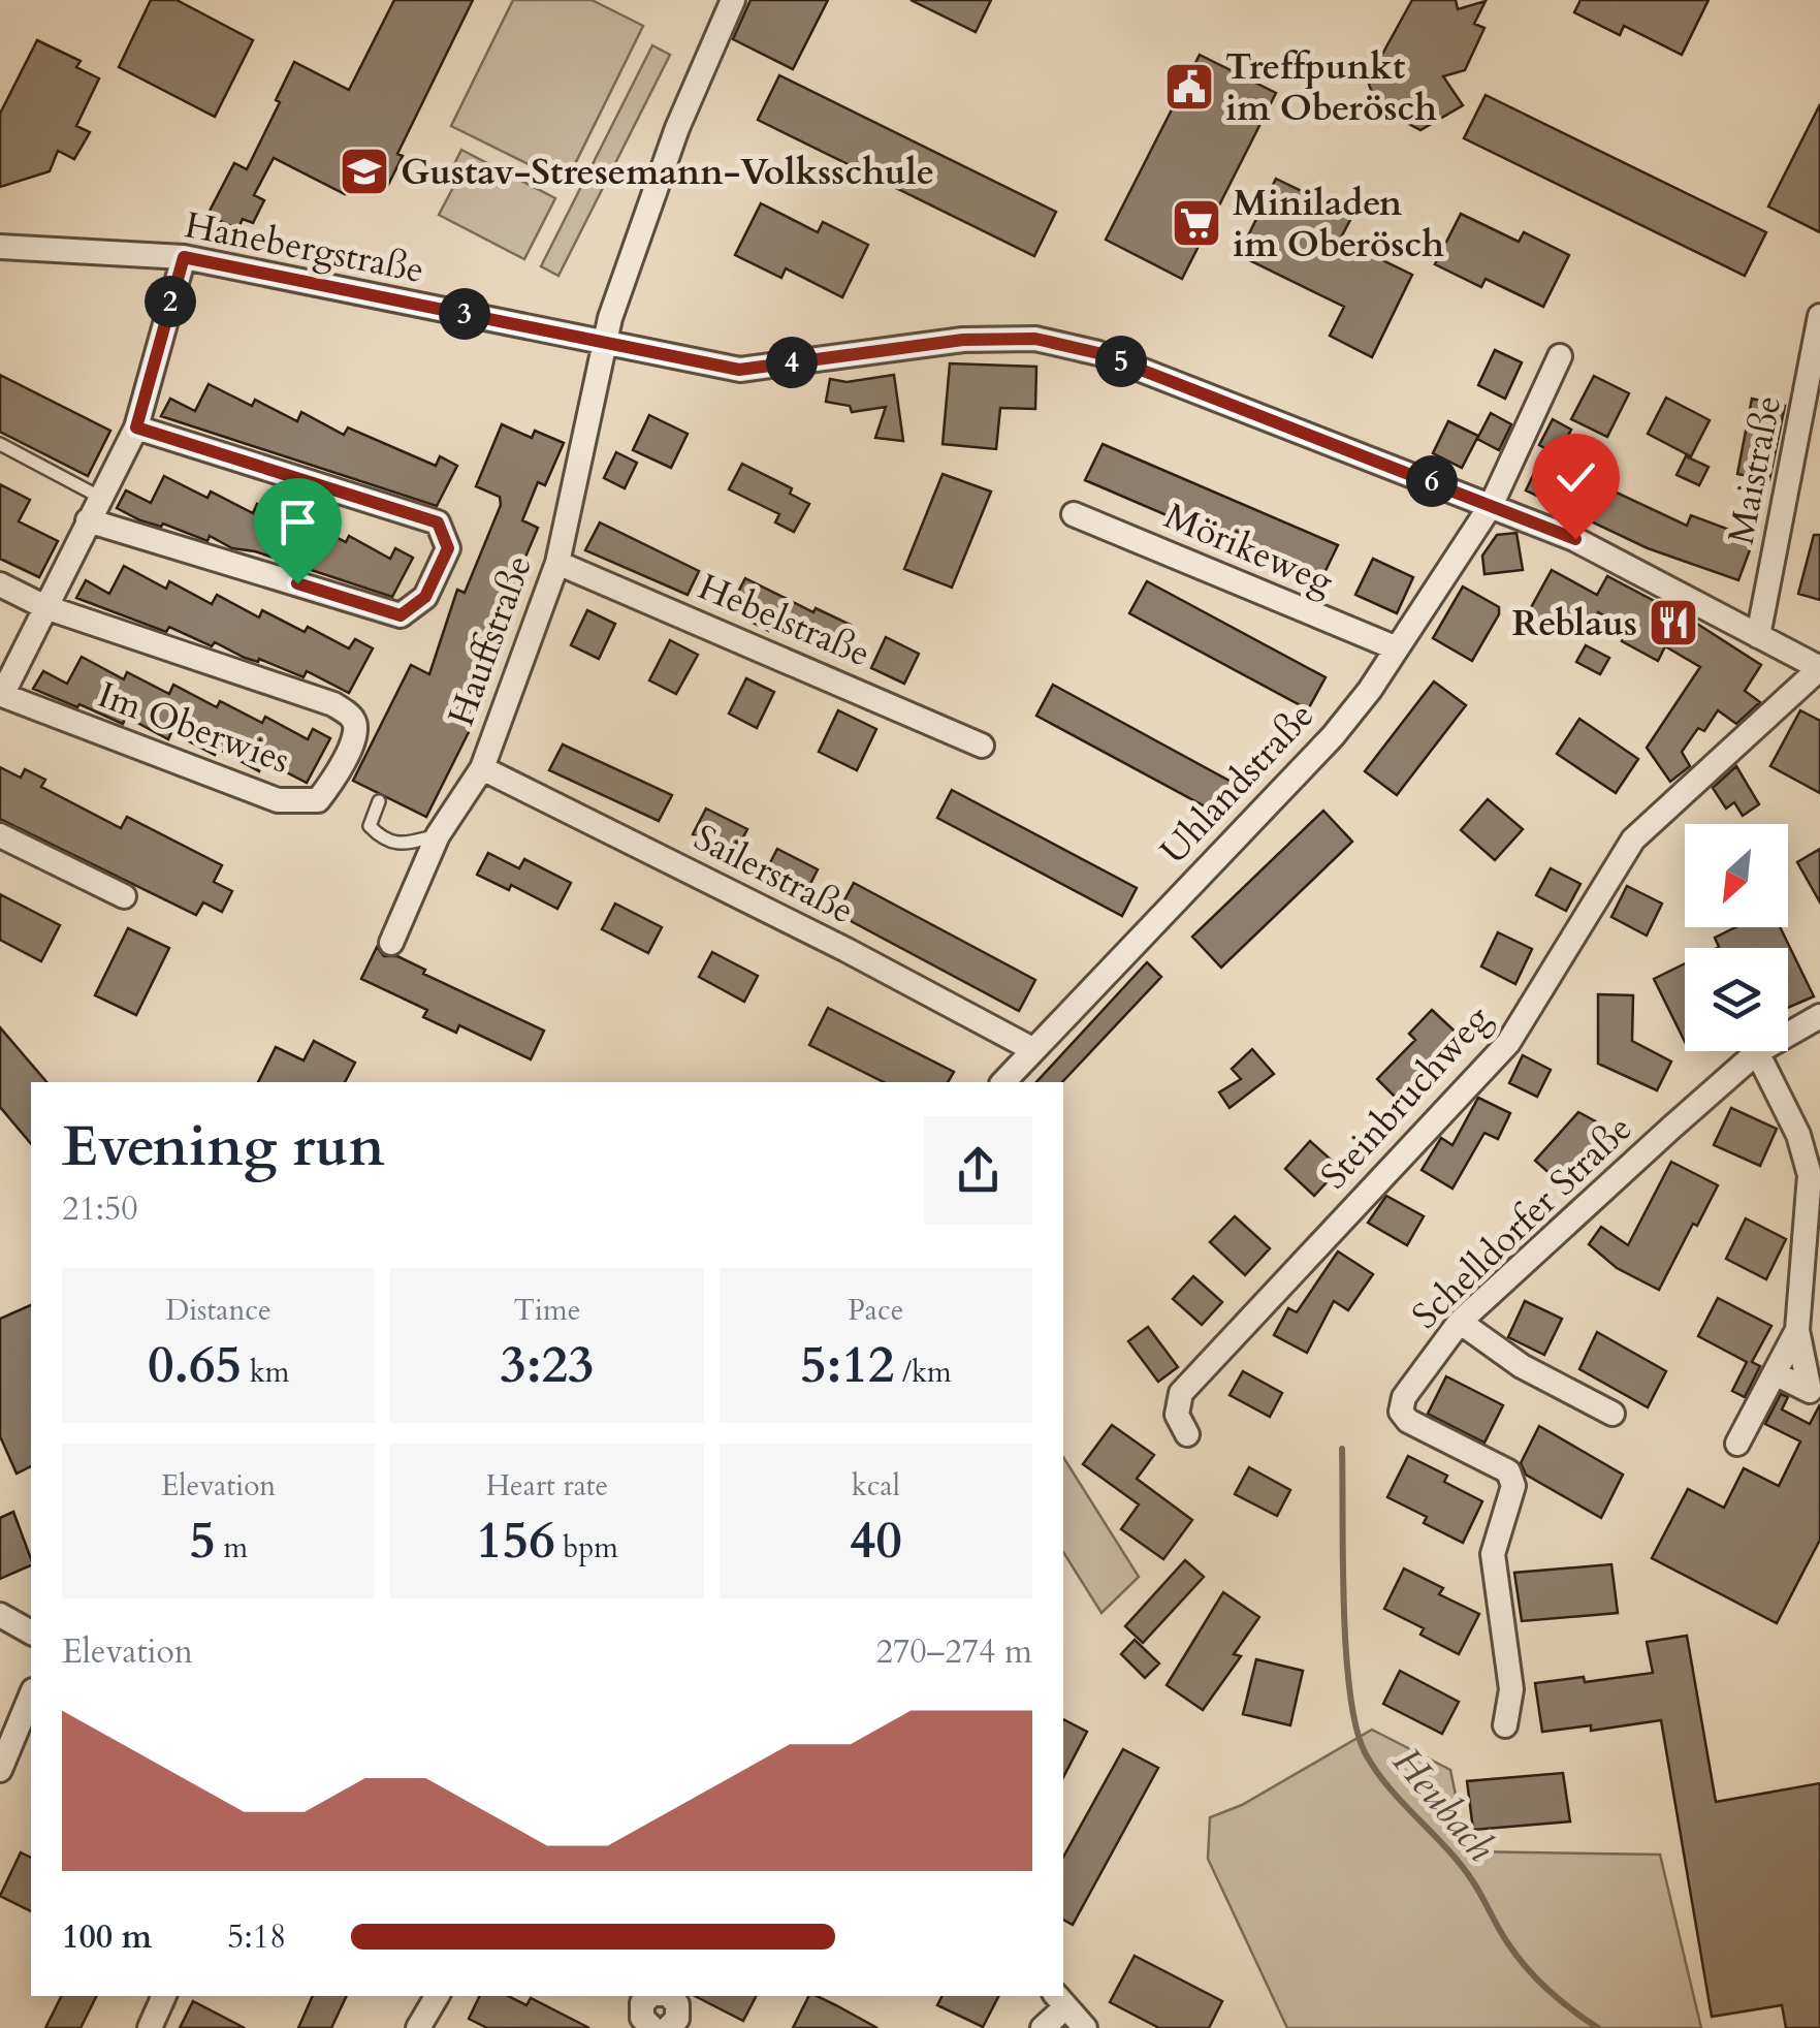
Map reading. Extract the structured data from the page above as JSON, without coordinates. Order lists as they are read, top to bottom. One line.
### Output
{"streets":{"street":["Hanebergstraße","Maistraße","Mörikeweg","Hebelstraße","Hauffstraße","Im Oberwies","Uhlandstraße","Sailerstraße","Steinbruchweg","Schelldorfer Straße"]},"crossings":[["Hanebergstraße","Maistraße"],["Hanebergstraße","Hauffstraße"],["Hanebergstraße","Im Oberwies"],["Hanebergstraße","Uhlandstraße"],["Hanebergstraße","Steinbruchweg"],["Mörikeweg","Uhlandstraße"],["Hebelstraße","Hauffstraße"],["Hauffstraße","Sailerstraße"],["Uhlandstraße","Sailerstraße"]],"water":["Heubach"],"places":{"public building":["Treffpunkt im Oberösch"],"school or university":["Gustav-Stresemann-Volksschule"],"supermarket":["Miniladen im Oberösch"],"restaurant":["Reblaus"]},"north":"bottom left","page":{"pins":["2","3","5","4","6"],"heading":["Evening run","21:50"],"stats":[["Distance","0.65 km"],["Time","3:23"],["Pace","5:12 /km"],["Elevation","5 m"],["Heart rate","156 bpm"],["kcal","40"]],"chart":["Elevation","270–274 m"],"list":[{"name":"100 m","note":"5:18"}]}}
